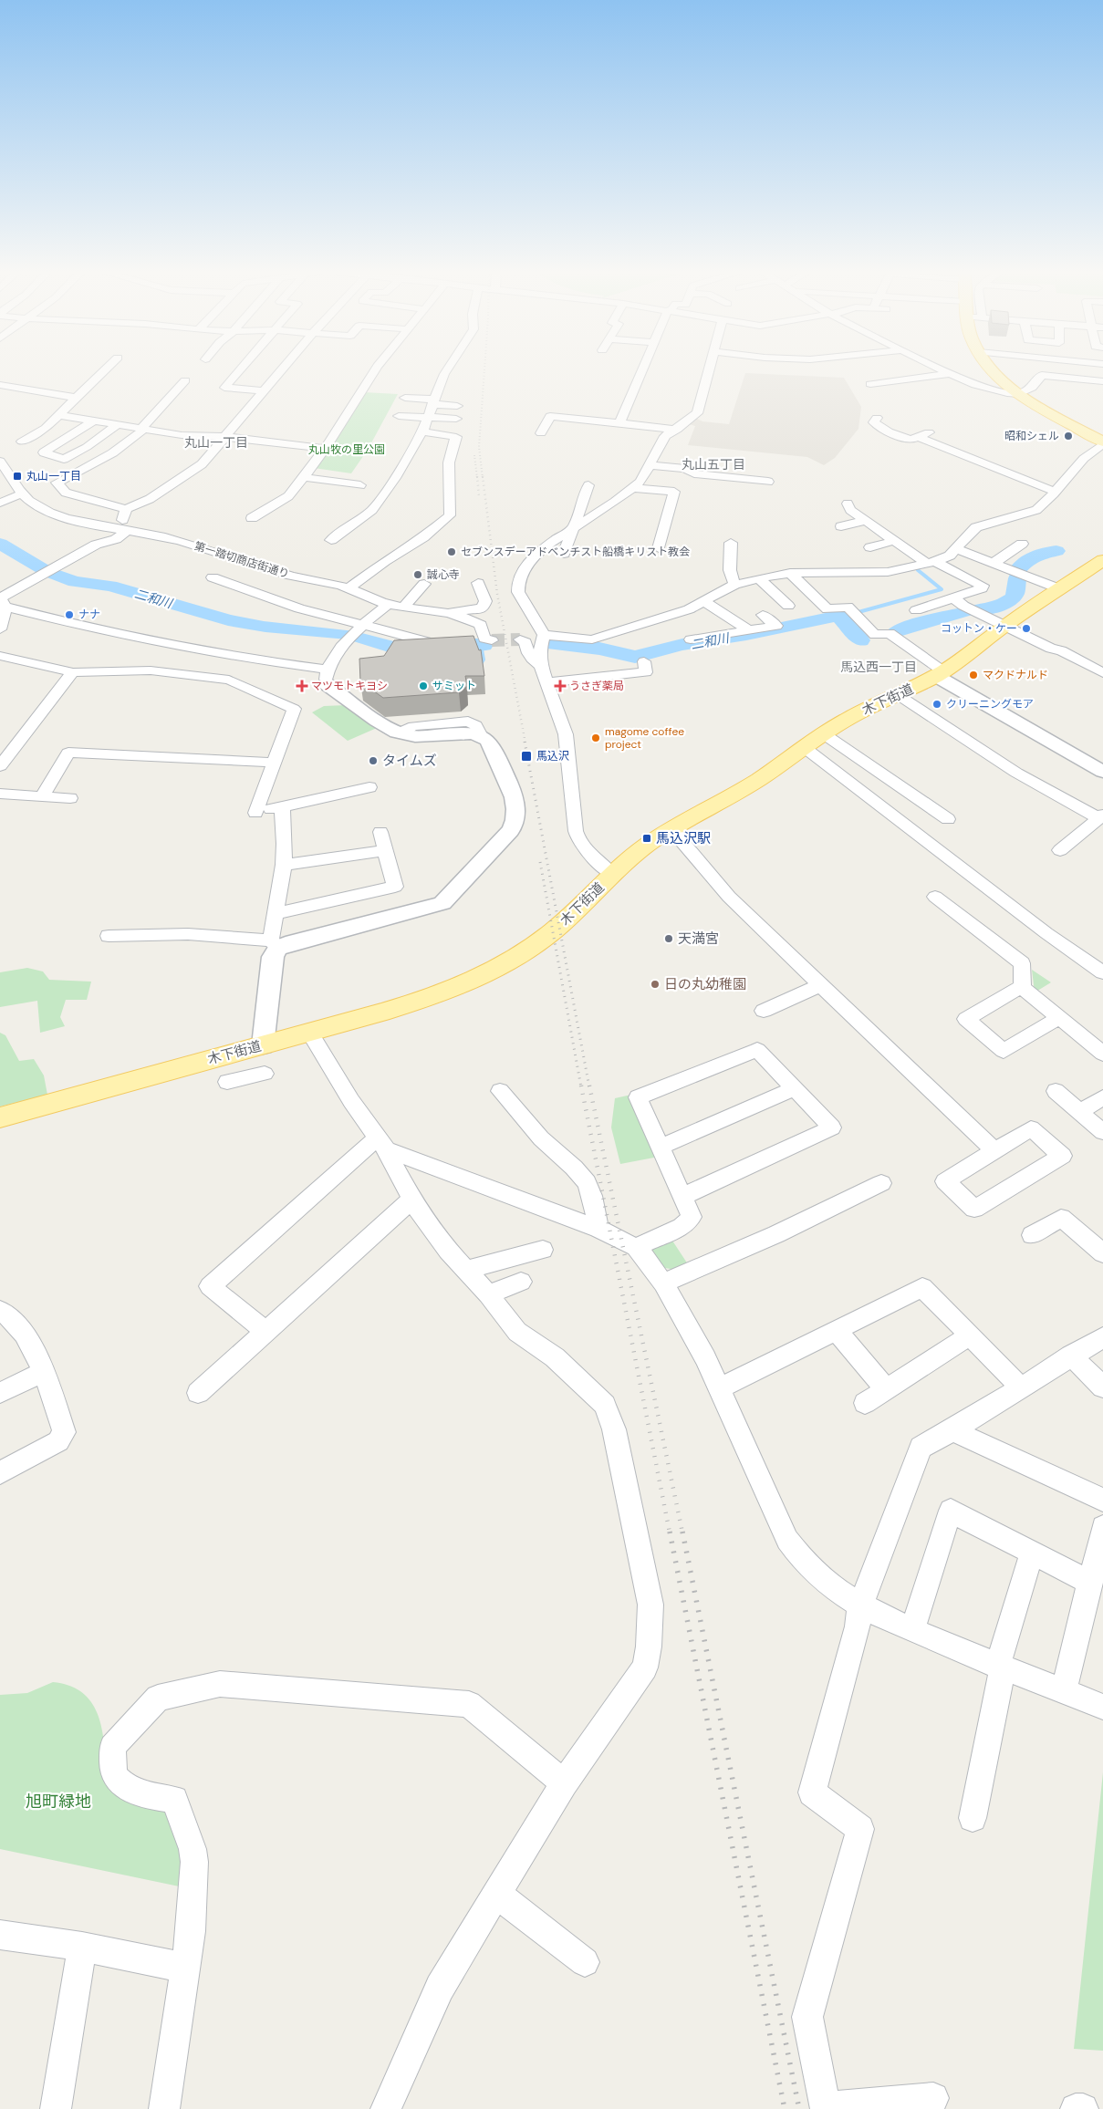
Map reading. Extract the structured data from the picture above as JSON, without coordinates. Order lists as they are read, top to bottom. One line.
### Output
{"streets":{"main road":["木下街道"],"street":["第一踏切商店街通り"]},"districts":["丸山一丁目","丸山五丁目","馬込西一丁目"],"water":["二和川"],"parks":["丸山牧の里公園","旭町緑地"],"places":{"other":["昭和シェル","セブンスデーアドベンチスト船橋キリスト教会","誠心寺","ナナ","コットン・ケー","マクドナルド","サミット","クリーニングモア","magome coffee project","タイムズ","天満宮","日の丸幼稚園"],"transit":["丸山一丁目","馬込沢","馬込沢駅"],"health":["マツモトキヨシ","うさぎ薬局"]}}
